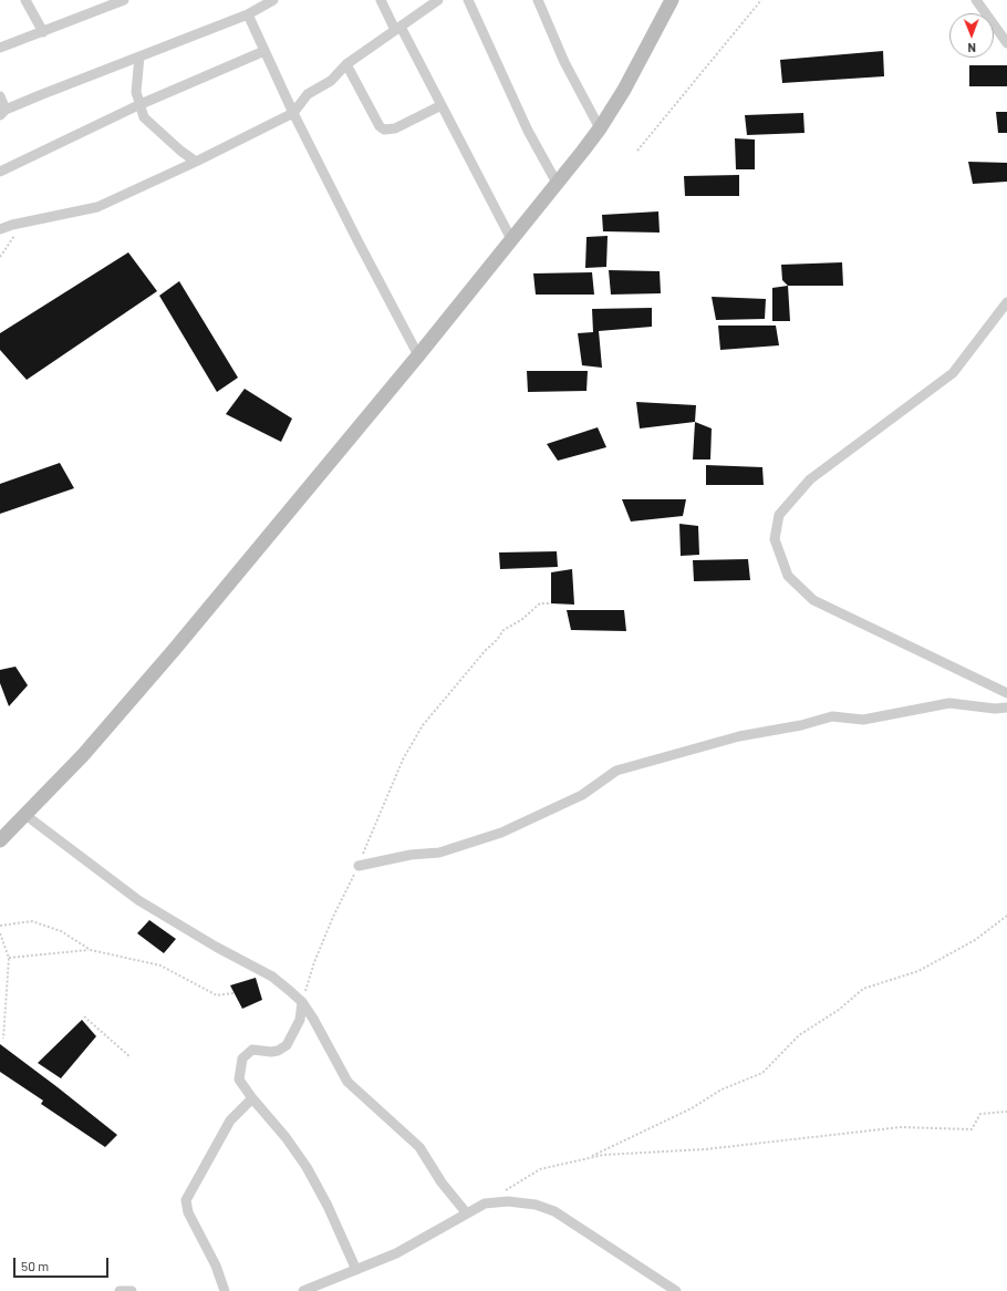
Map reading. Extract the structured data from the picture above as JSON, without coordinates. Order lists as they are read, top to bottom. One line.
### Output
{"scale_bar":"50 m","north":"bottom"}
